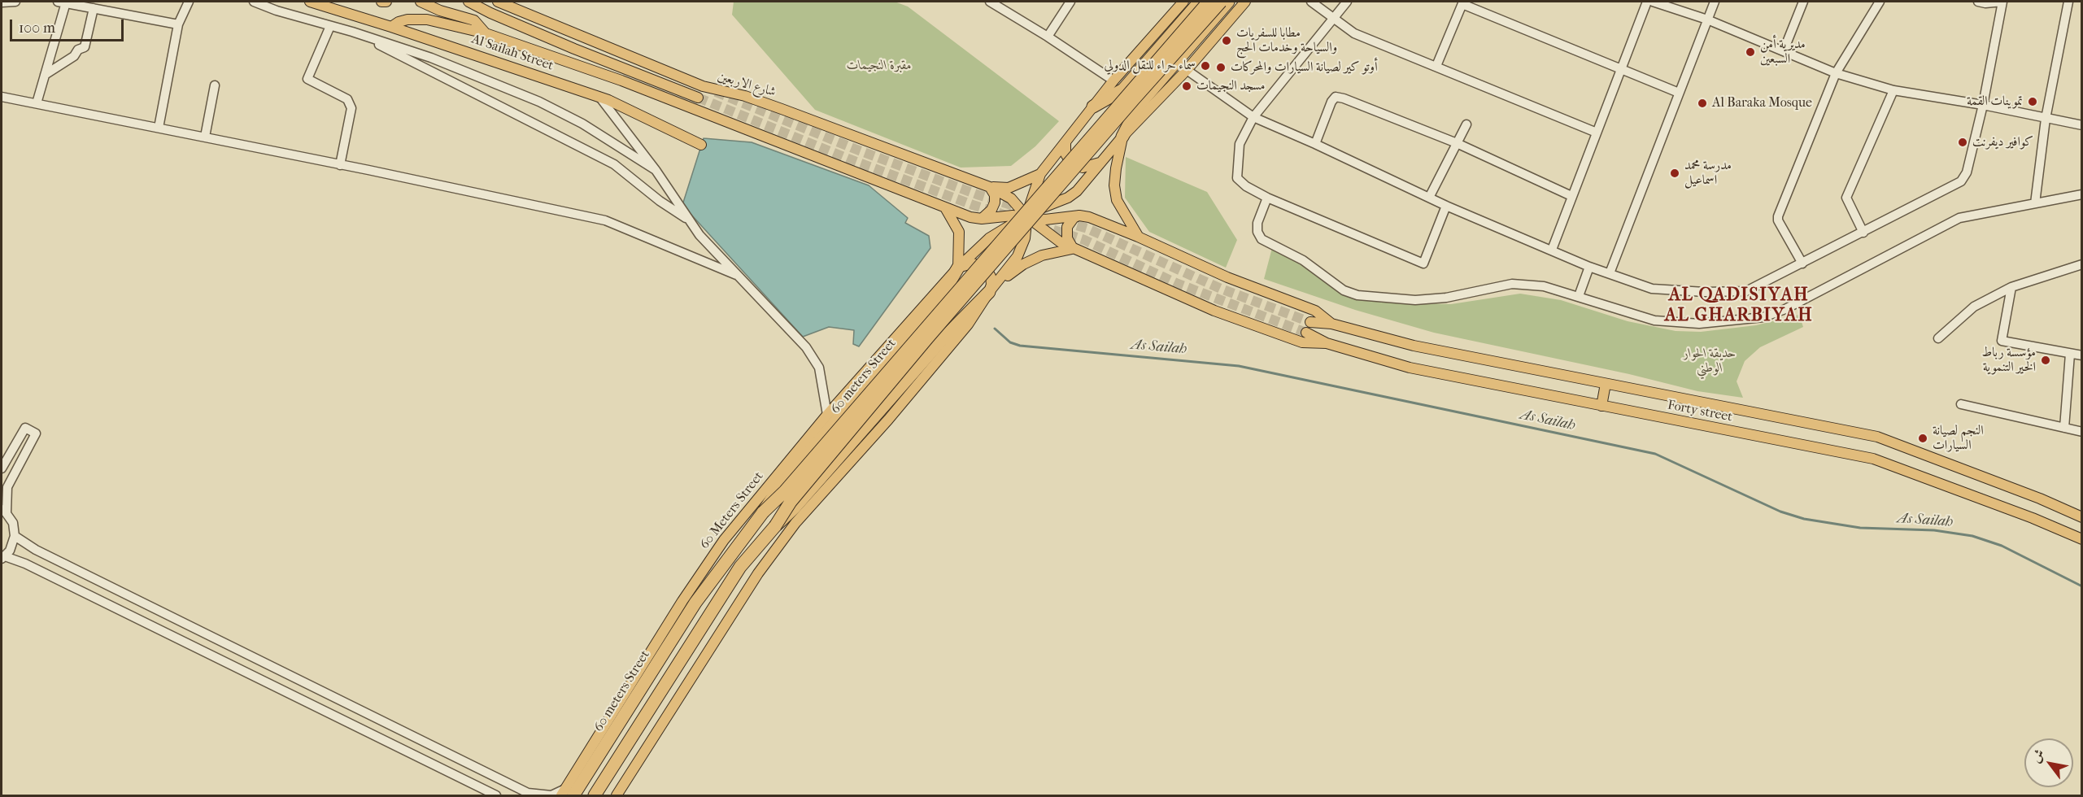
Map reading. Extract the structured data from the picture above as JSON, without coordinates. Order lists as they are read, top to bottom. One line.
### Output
{"streets":{"highway":["60 meters Street"],"main road":["Al Sailah Street","شارع الاربعين","Forty street","60 Meters Street"]},"crossings":[["شارع الاربعين","Forty street"],["شارع الاربعين","60 Meters Street"],["60 meters Street","60 Meters Street"]],"districts":["AL QADISIYAH AL GHARBIYAH"],"water":["As Sailah"],"parks":["مقبرة النجيمات","حديقة الحوار الوطني"],"places":["مطابا للسفريات والسياحة وخدمات الحج","مديرية أمن السبعين","سماء حراء للنقل الدولي","أوتو كير لصيانة السيارات والمحركات","مسجد النجيمات","تموينات القمة","Al Baraka Mosque","كوافير ديفرنت","مدرسة محمد اسماعيل","مؤسسة رباط الخير التنموية","النجم لصيانة السيارات"],"scale_bar":"100 m","north":"top left"}
